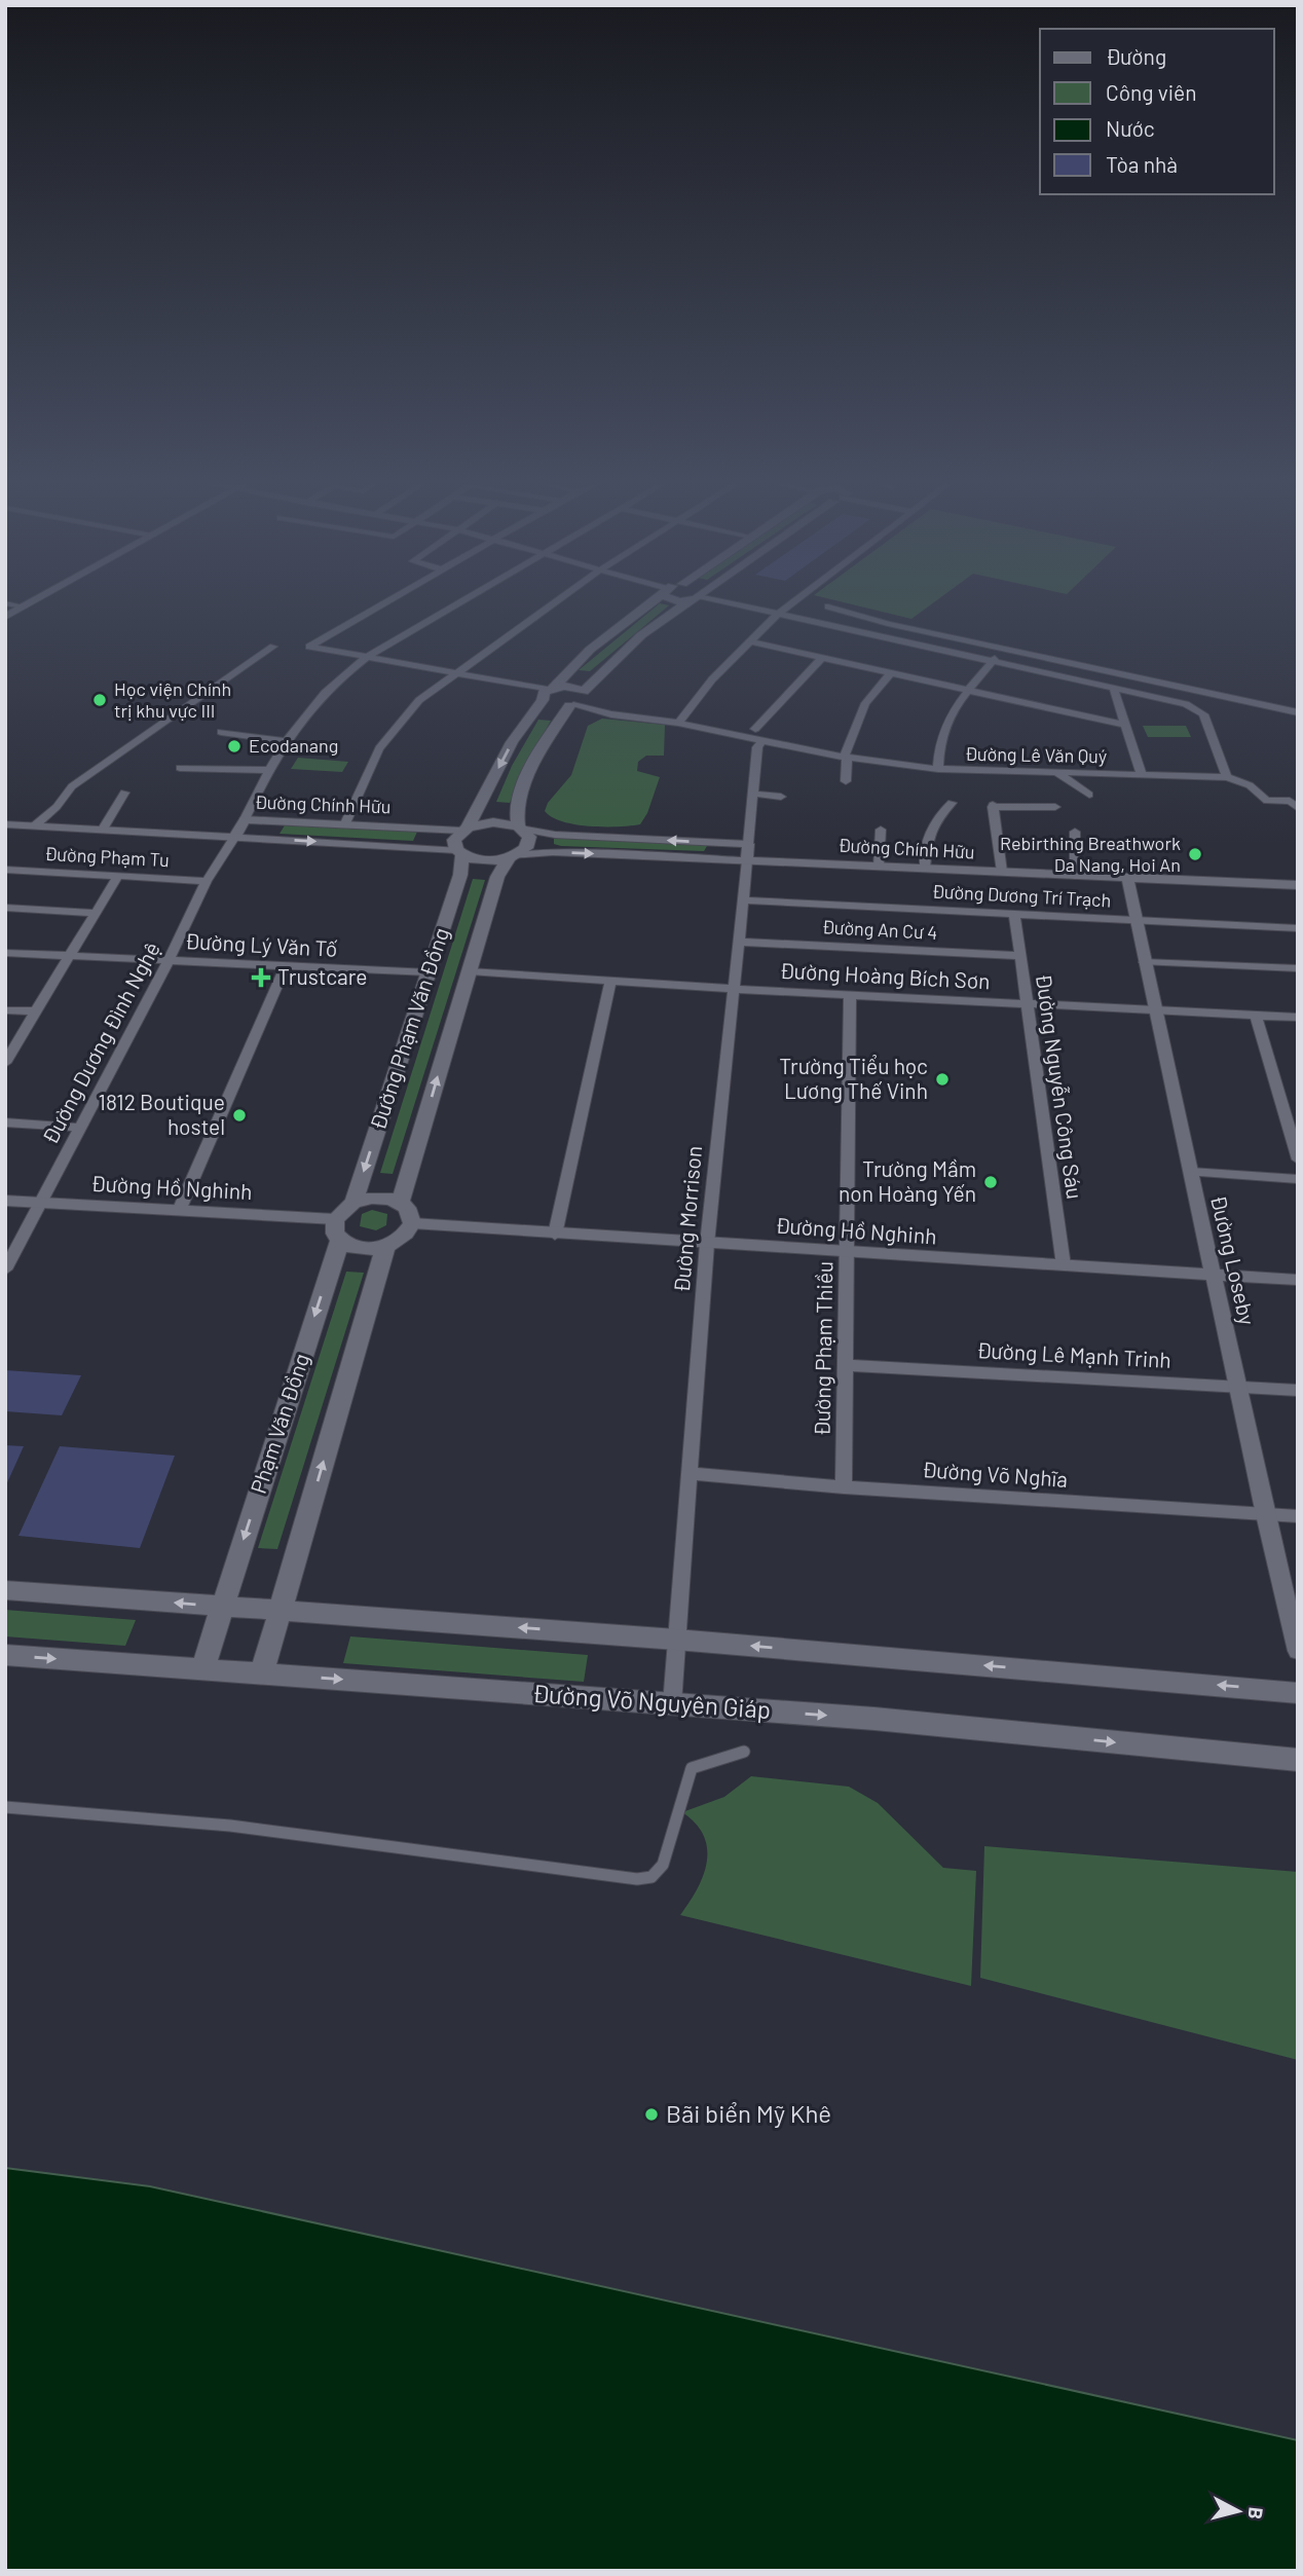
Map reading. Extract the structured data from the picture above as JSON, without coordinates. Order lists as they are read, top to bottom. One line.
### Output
{"streets":{"main road":["Đường Phạm Văn Đồng","Phạm Văn Đồng","Đường Võ Nguyên Giáp"],"street":["Đường Lê Văn Quý","Đường Chính Hữu","Đường Phạm Tu","Đường Dương Trí Trạch","Đường An Cư 4","Đường Lý Văn Tố","Đường Hoàng Bích Sơn","Đường Dương Đình Nghệ","Đường Nguyễn Công Sáu","Đường Hồ Nghinh","Đường Morrison","Đường Loseby","Đường Phạm Thiều","Đường Lê Mạnh Trinh","Đường Võ Nghĩa"]},"crossings":[["Đường Lê Văn Quý","Đường Morrison"],["Đường Chính Hữu","Đường Phạm Văn Đồng"],["Đường Chính Hữu","Đường Dương Đình Nghệ"],["Đường Chính Hữu","Đường Morrison"],["Đường Chính Hữu","Đường Loseby"],["Đường Phạm Tu","Đường Dương Đình Nghệ"],["Đường Dương Trí Trạch","Đường Nguyễn Công Sáu"],["Đường Dương Trí Trạch","Đường Morrison"],["Đường Dương Trí Trạch","Đường Loseby"],["Đường An Cư 4","Đường Nguyễn Công Sáu"],["Đường An Cư 4","Đường Morrison"],["Đường Lý Văn Tố","Đường Phạm Văn Đồng"],["Đường Lý Văn Tố","Đường Dương Đình Nghệ"],["Đường Hoàng Bích Sơn","Đường Phạm Văn Đồng"],["Đường Hoàng Bích Sơn","Đường Nguyễn Công Sáu"],["Đường Hoàng Bích Sơn","Đường Morrison"],["Đường Hoàng Bích Sơn","Đường Loseby"],["Đường Hoàng Bích Sơn","Đường Phạm Thiều"],["Đường Phạm Văn Đồng","Đường Hồ Nghinh"],["Đường Phạm Văn Đồng","Phạm Văn Đồng"],["Đường Dương Đình Nghệ","Đường Hồ Nghinh"],["Đường Nguyễn Công Sáu","Đường Hồ Nghinh"],["Đường Hồ Nghinh","Đường Morrison"],["Đường Hồ Nghinh","Đường Loseby"],["Đường Hồ Nghinh","Đường Phạm Thiều"],["Đường Hồ Nghinh","Phạm Văn Đồng"],["Đường Morrison","Đường Võ Nghĩa"],["Đường Morrison","Đường Võ Nguyên Giáp"],["Đường Loseby","Đường Lê Mạnh Trinh"],["Đường Loseby","Đường Võ Nghĩa"],["Đường Phạm Thiều","Đường Lê Mạnh Trinh"],["Đường Phạm Thiều","Đường Võ Nghĩa"]],"places":{"other":["Học viện Chính trị khu vực III","Ecodanang","Rebirthing Breathwork Da Nang, Hoi An","Trường Tiểu học Lương Thế Vinh","1812 Boutique hostel","Trường Mầm non Hoàng Yến","Bãi biển Mỹ Khê"],"health":["Trustcare"]},"legend":["Đường","Công viên","Nước","Tòa nhà"],"north":"right"}
